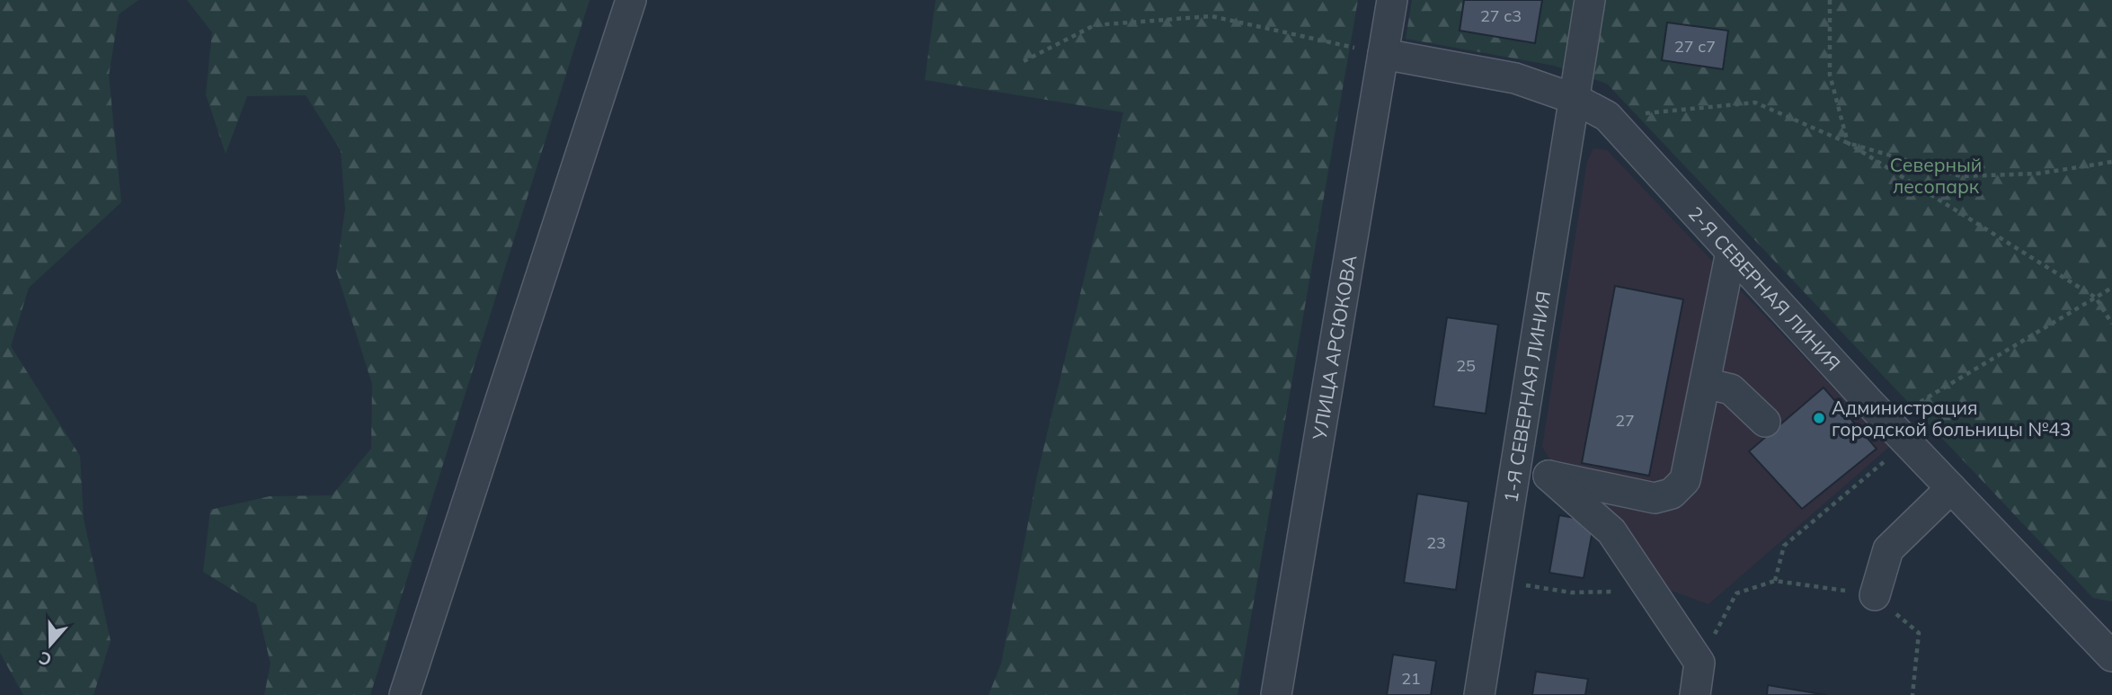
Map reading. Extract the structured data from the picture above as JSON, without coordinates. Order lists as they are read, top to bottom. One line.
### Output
{"streets":{"street":["2-Я СЕВЕРНАЯ ЛИНИЯ","УЛИЦА АРСЮКОВА","1-Я СЕВЕРНАЯ ЛИНИЯ"]},"crossings":[["2-Я СЕВЕРНАЯ ЛИНИЯ","УЛИЦА АРСЮКОВА"],["2-Я СЕВЕРНАЯ ЛИНИЯ","1-Я СЕВЕРНАЯ ЛИНИЯ"]],"parks":["Северный лесопарк"],"places":["Администрация городской больницы №43"],"house_numbers":["27 с3","27 с7","25","27","23","21"],"north":"bottom"}
